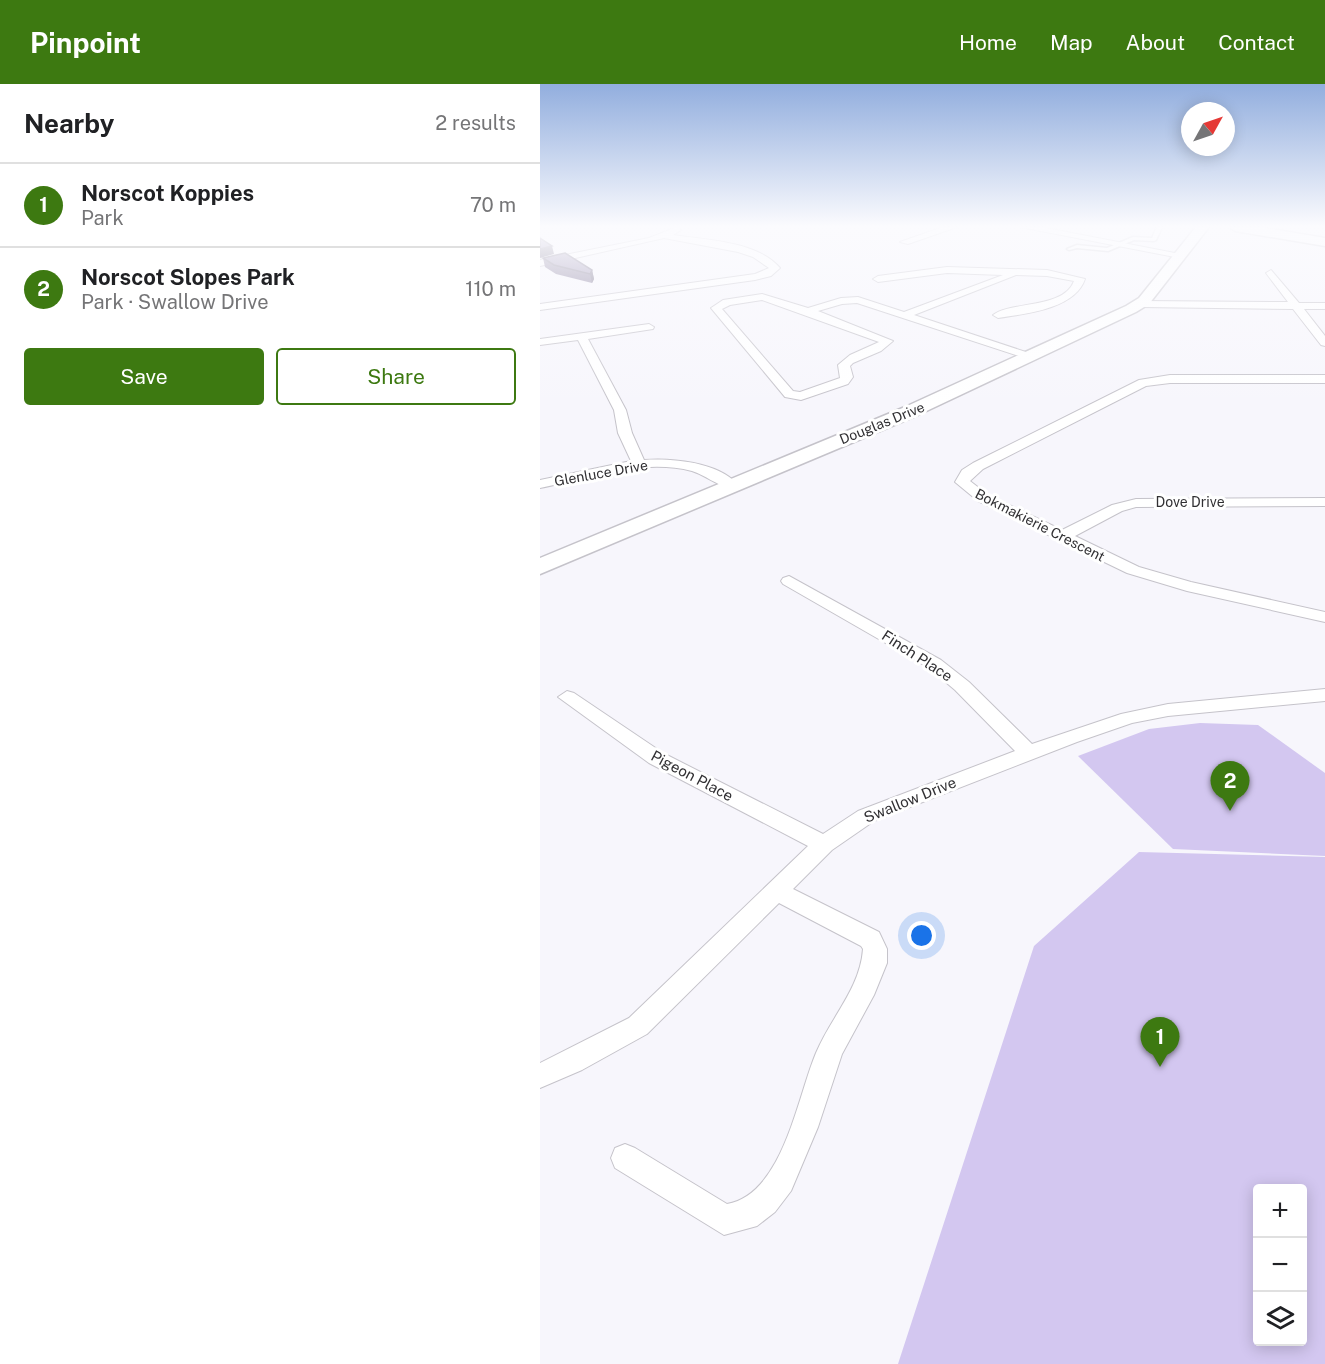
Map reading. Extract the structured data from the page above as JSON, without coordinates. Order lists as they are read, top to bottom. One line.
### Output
{"streets":{"street":["Douglas Drive","Glenluce Drive","Dove Drive","Bokmakierie Crescent","Finch Place","Pigeon Place","Swallow Drive"]},"crossings":[["Douglas Drive","Glenluce Drive"],["Dove Drive","Bokmakierie Crescent"],["Finch Place","Swallow Drive"],["Pigeon Place","Swallow Drive"]],"north":"top right","page":{"header":"Pinpoint","nav":["Home","Map","About","Contact"],"heading":["Nearby","2 results"],"list":[{"mark":"1","name":"Norscot Koppies","note":"Park","value":"70 m"},{"mark":"2","name":"Norscot Slopes Park","note":"Park · Swallow Drive","value":"110 m"}],"buttons":["Save","Share"],"pins":["2","1"],"map_buttons":["+","−"]}}
